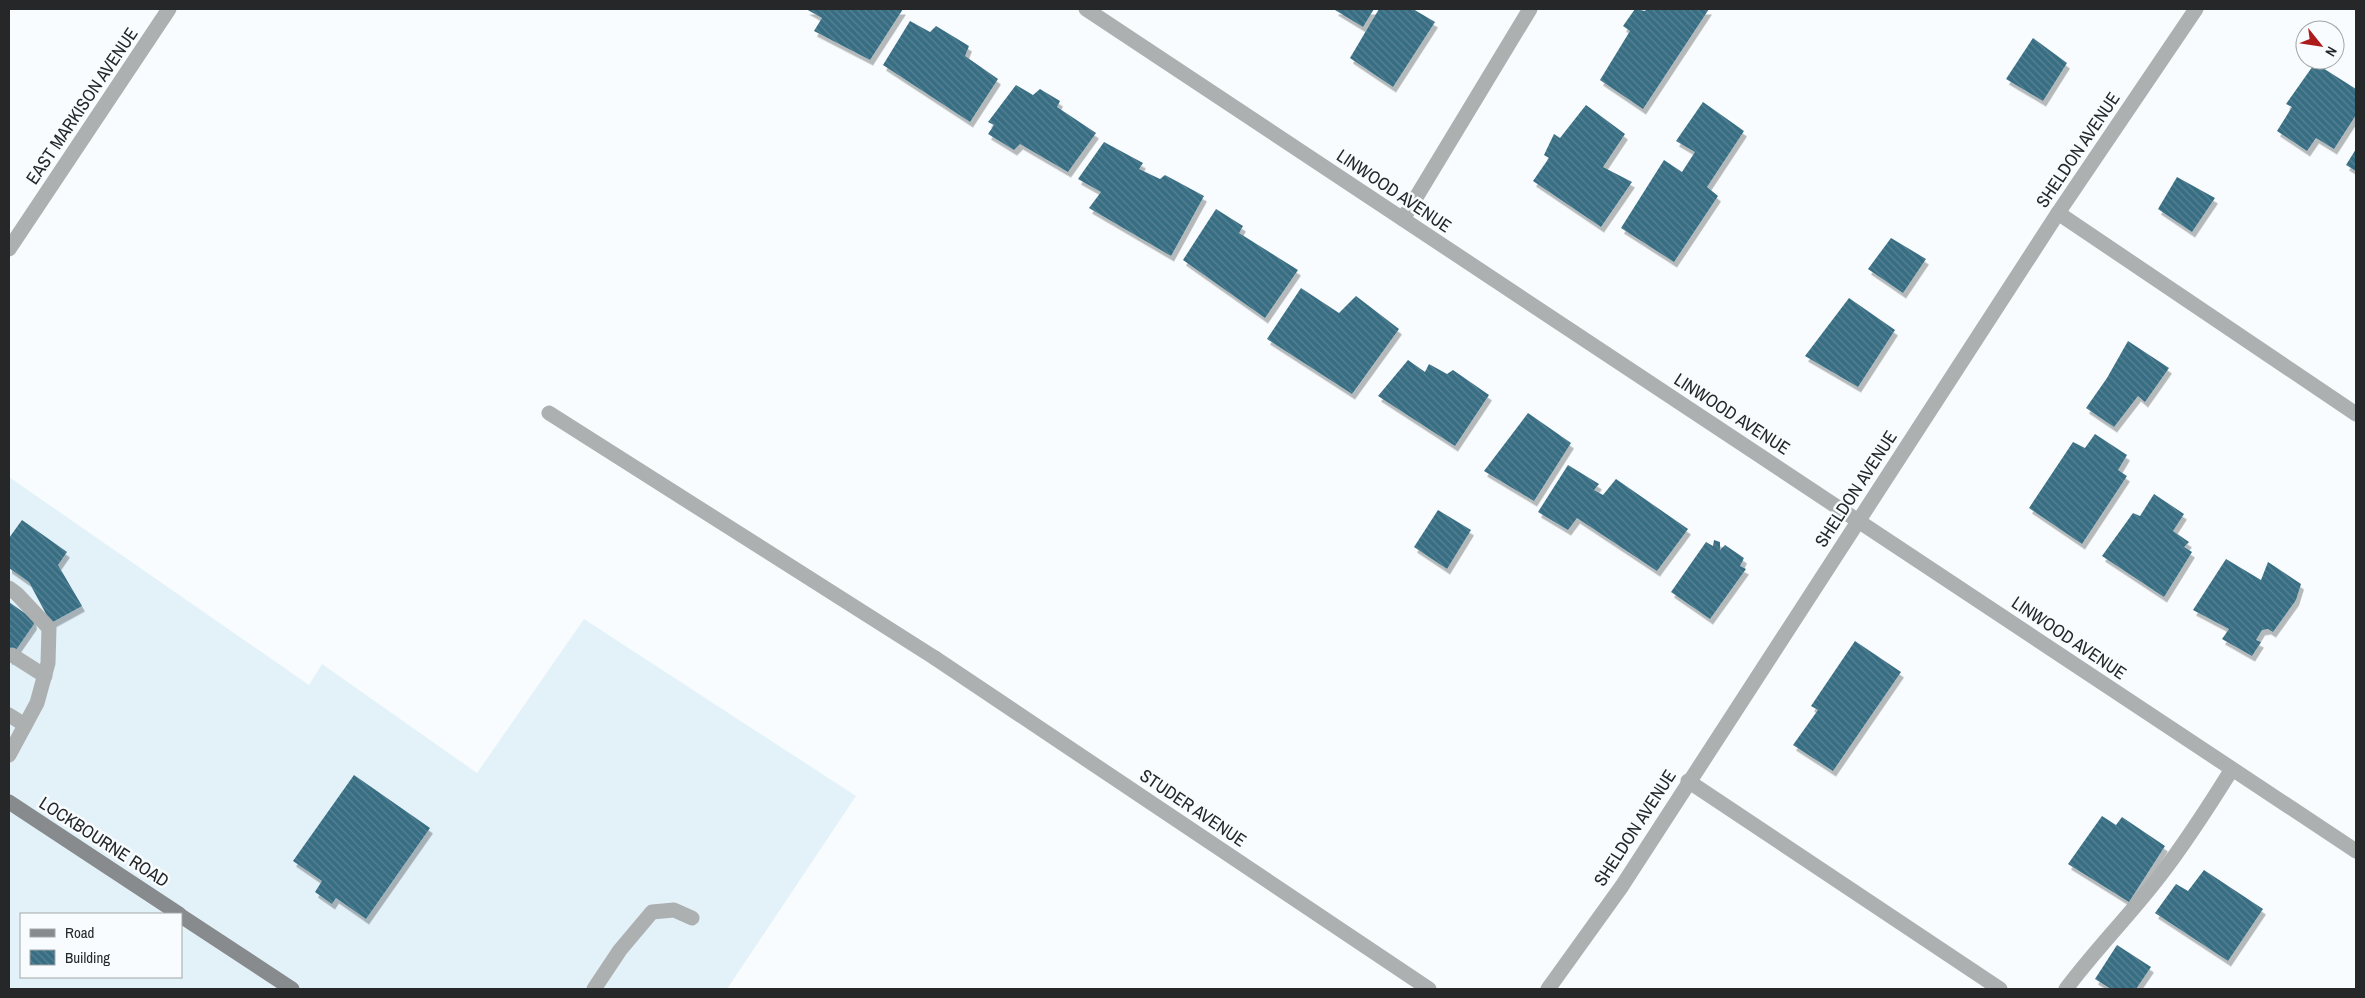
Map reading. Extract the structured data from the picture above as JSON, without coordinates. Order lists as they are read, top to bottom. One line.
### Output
{"streets":{"main road":["LOCKBOURNE ROAD"],"street":["EAST MARKISON AVENUE","SHELDON AVENUE","LINWOOD AVENUE","STUDER AVENUE"]},"crossings":[["SHELDON AVENUE","LINWOOD AVENUE"]],"legend":["Road","Building"],"north":"bottom right"}
